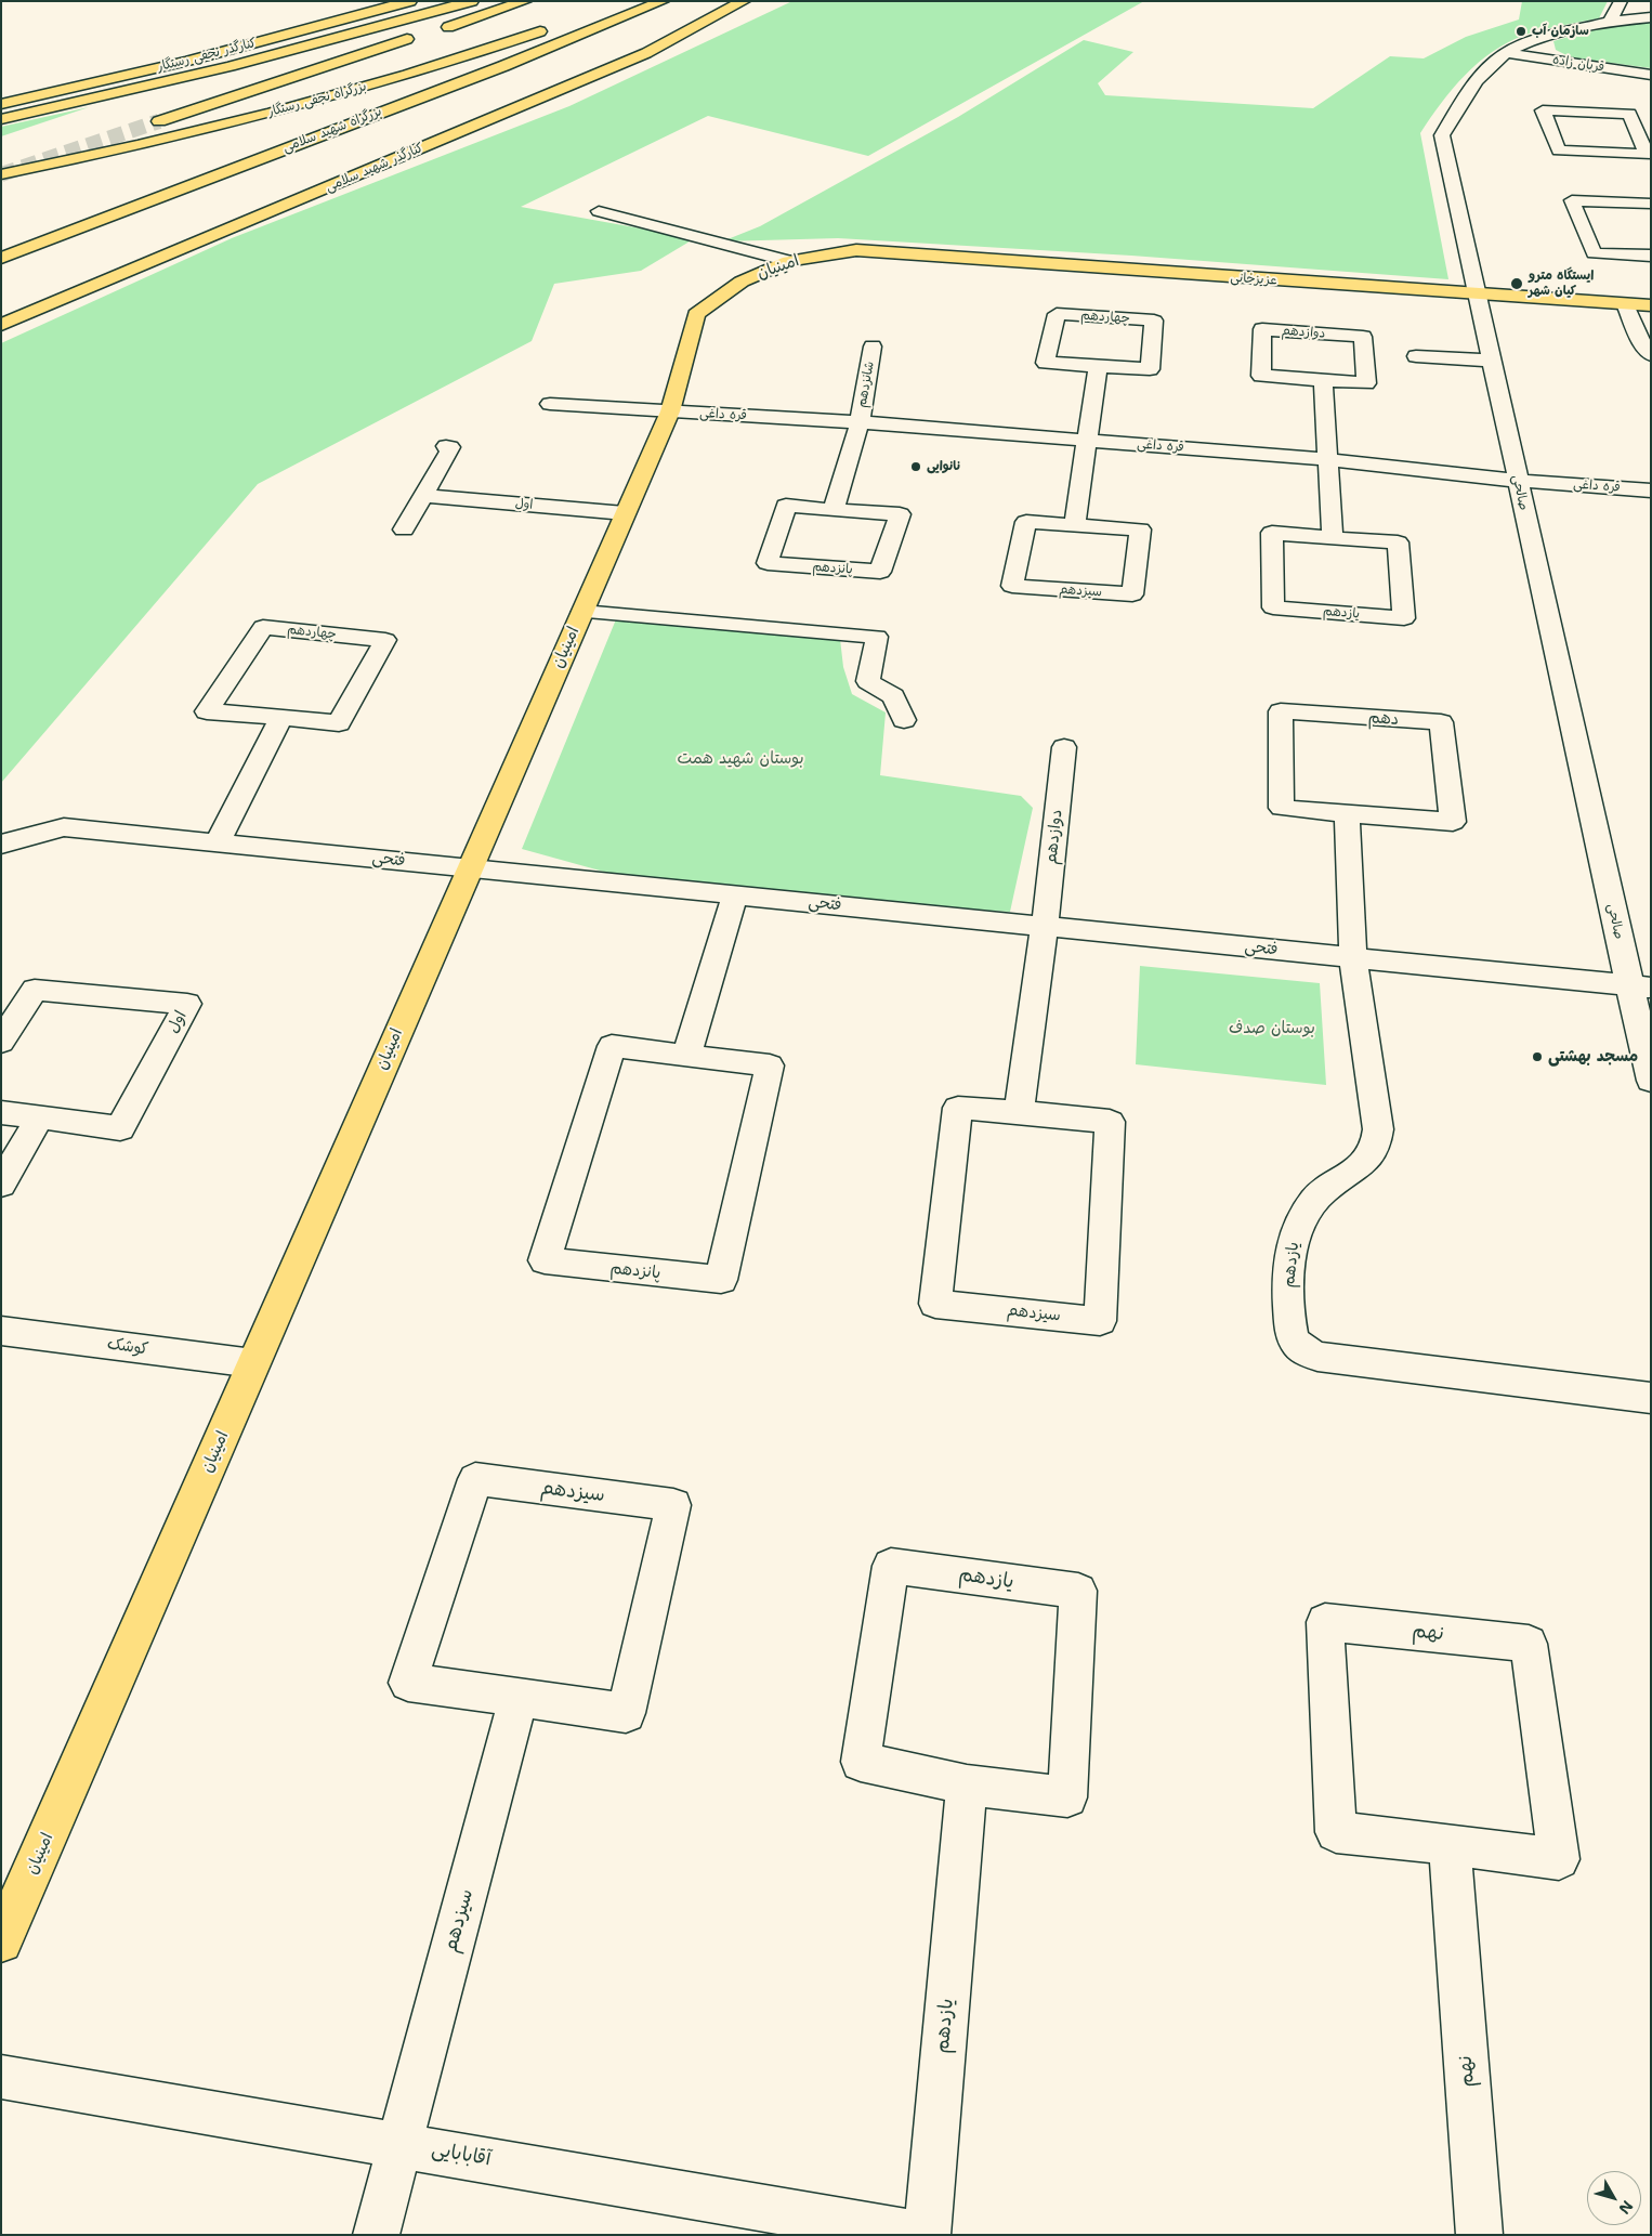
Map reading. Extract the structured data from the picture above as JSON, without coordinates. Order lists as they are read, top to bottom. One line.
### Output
{"streets":{"main road":["کنارگذر نجفی رستگار","بزرگراه نجفی رستگار","بزرگراه شهید سلامی","کنارگذر شهید سلامی","امینیان","عزیزخانی"],"street":["قربان زاده","چهاردهم","دوازدهم","شانزدهم","قره داغی","صالحی","اول","پانزدهم","سیزدهم","یازدهم","دهم","فتحی","کوشک","نهم","آقابابایی"]},"crossings":[["قربان زاده","صالحی"],["امینیان","عزیزخانی"],["امینیان","قره داغی"],["امینیان","اول"],["امینیان","فتحی"],["امینیان","کوشک"],["عزیزخانی","صالحی"],["دوازدهم","فتحی"],["شانزدهم","قره داغی"],["قره داغی","صالحی"],["صالحی","فتحی"],["سیزدهم","آقابابایی"],["یازدهم","فتحی"]],"parks":["بوستان شهید همت","بوستان صدف"],"places":["سازمان آب","ایستگاه مترو کیان شهر","نانوایی","مسجد بهشتی"],"north":"bottom right"}
